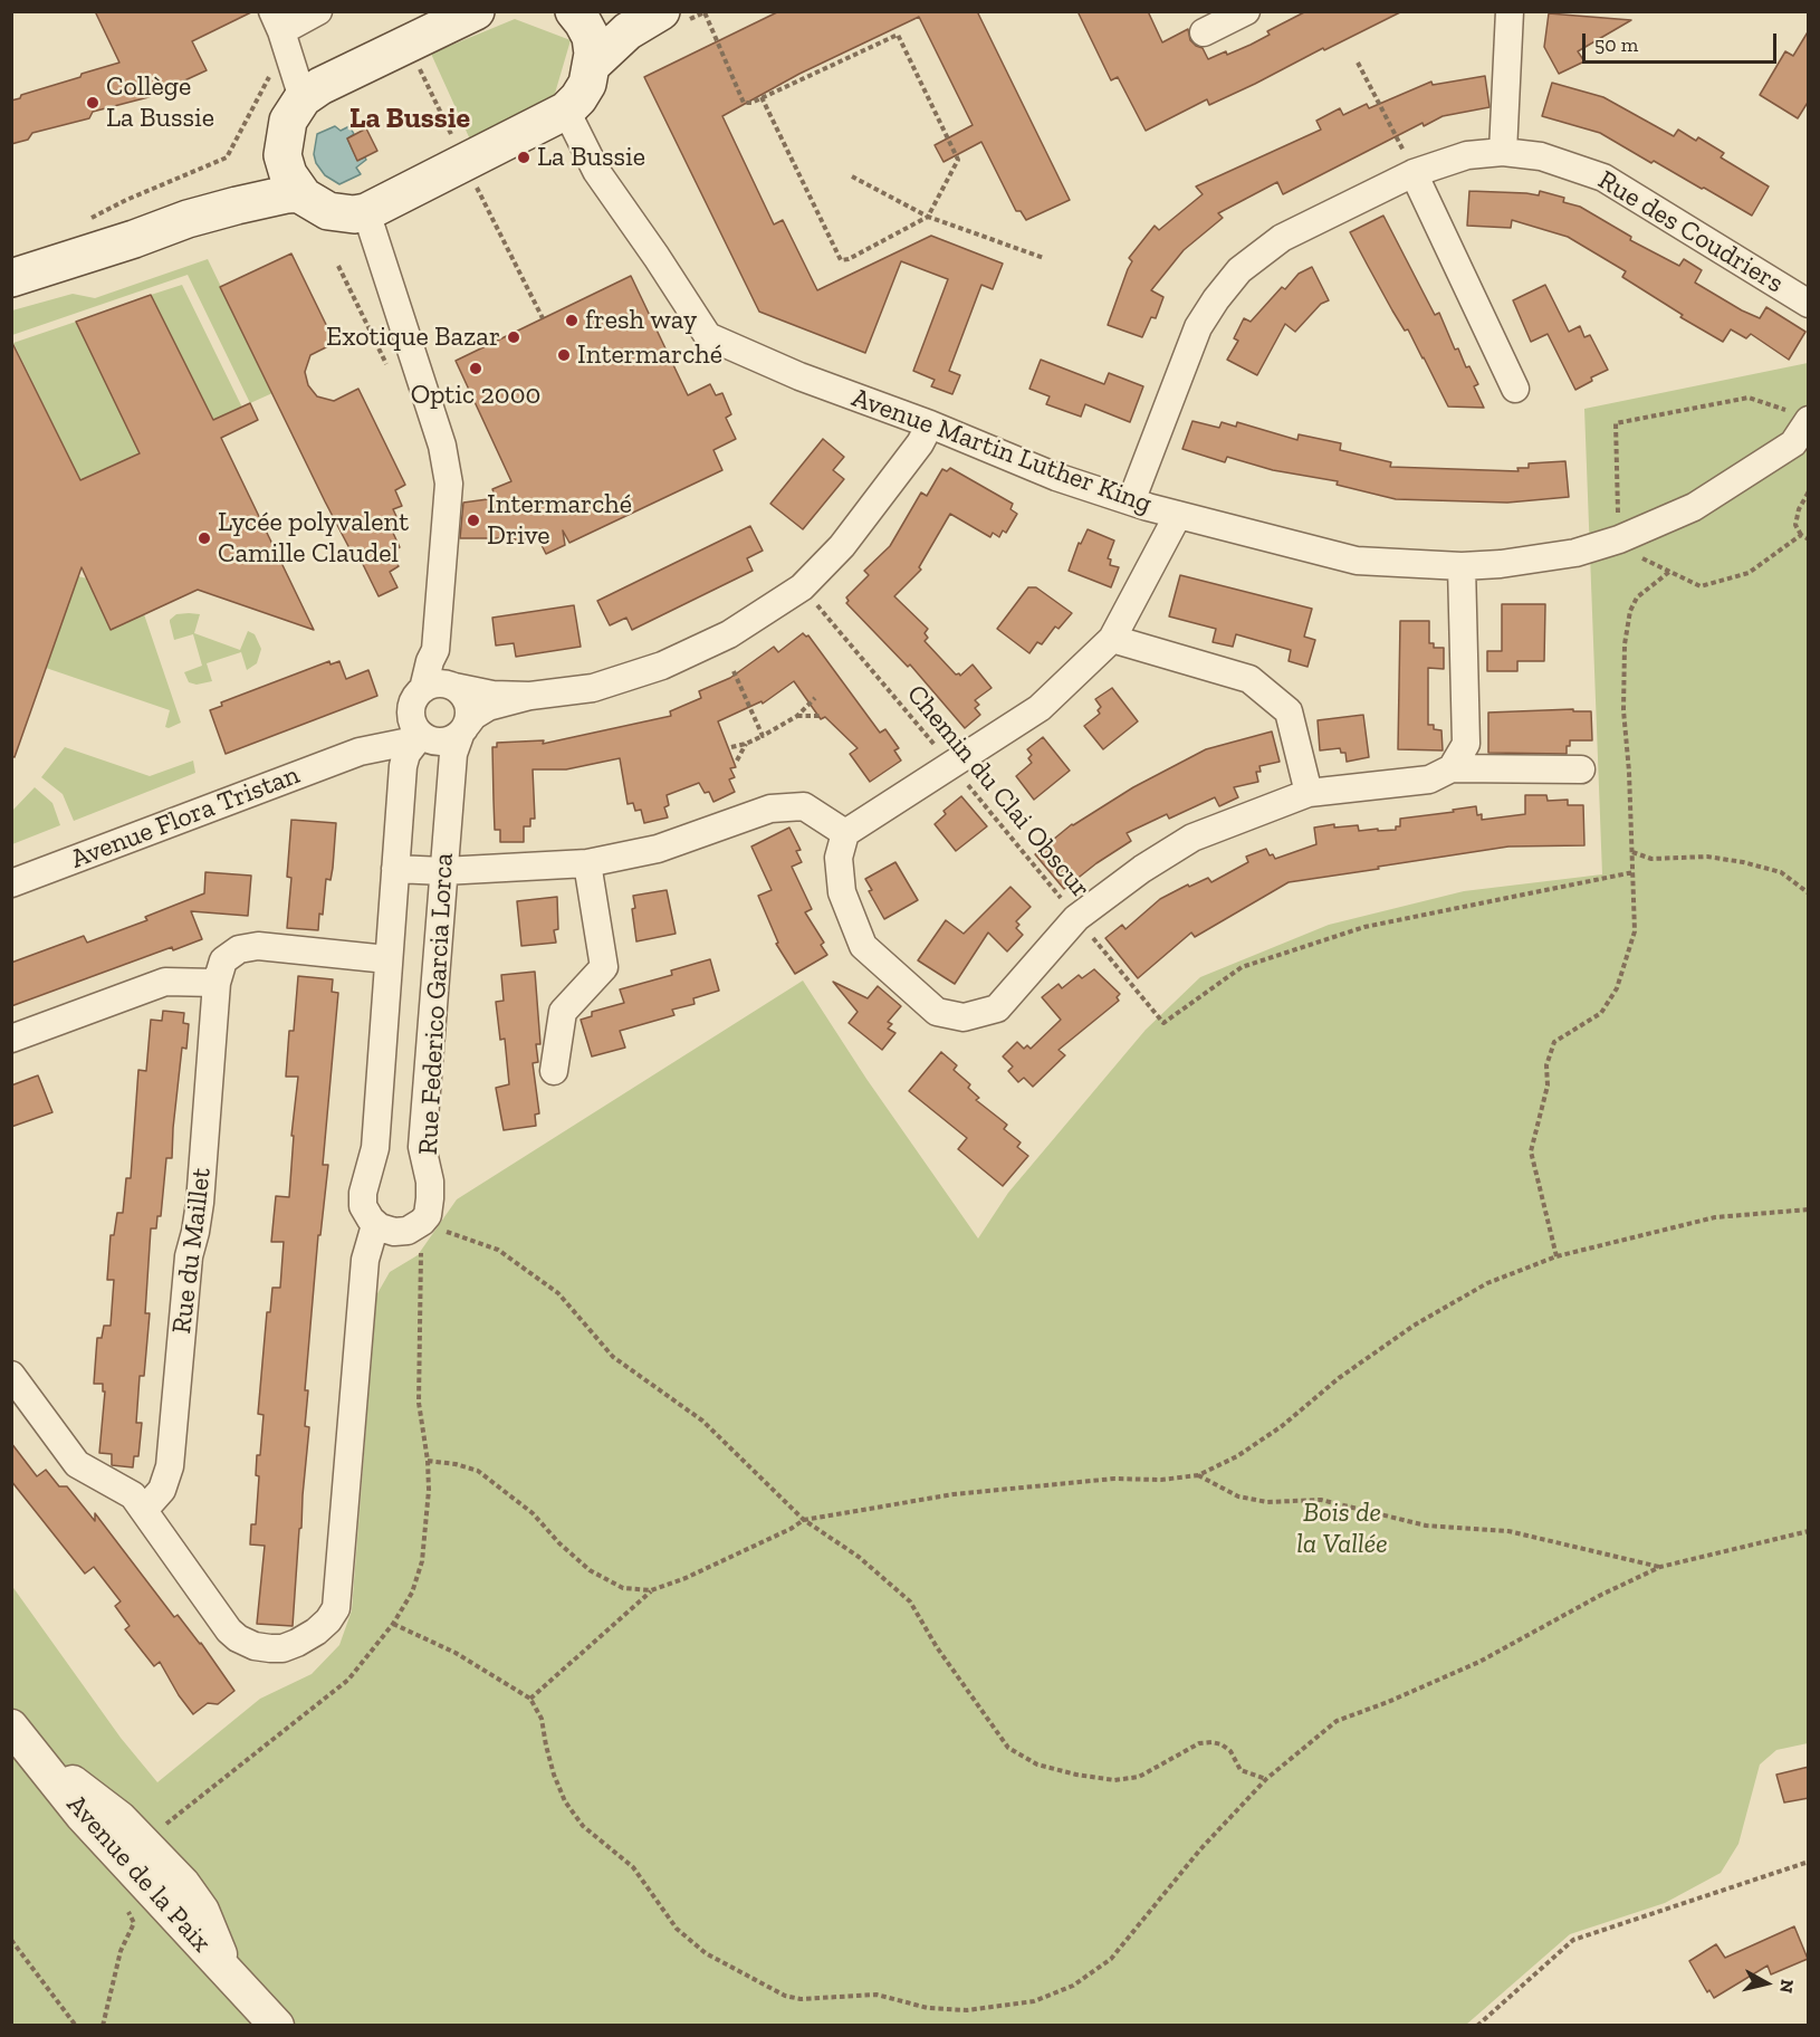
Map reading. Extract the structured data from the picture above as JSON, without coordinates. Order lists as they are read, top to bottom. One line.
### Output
{"streets":{"street":["Rue des Coudriers","Avenue Martin Luther King","Avenue Flora Tristan","Rue Federico Garcia Lorca","Rue du Maillet","Avenue de la Paix"],"path":["Chemin du Clai Obscur"]},"crossings":[["Rue des Coudriers","Avenue Martin Luther King"],["Avenue Flora Tristan","Rue Federico Garcia Lorca"],["Rue Federico Garcia Lorca","Rue du Maillet"]],"districts":["La Bussie"],"parks":["Bois de la Vallée"],"places":["Collège La Bussie","La Bussie","fresh way","Exotique Bazar","Intermarché","Optic 2000","Intermarché Drive","Lycée polyvalent Camille Claudel"],"scale_bar":"50 m","north":"right"}
